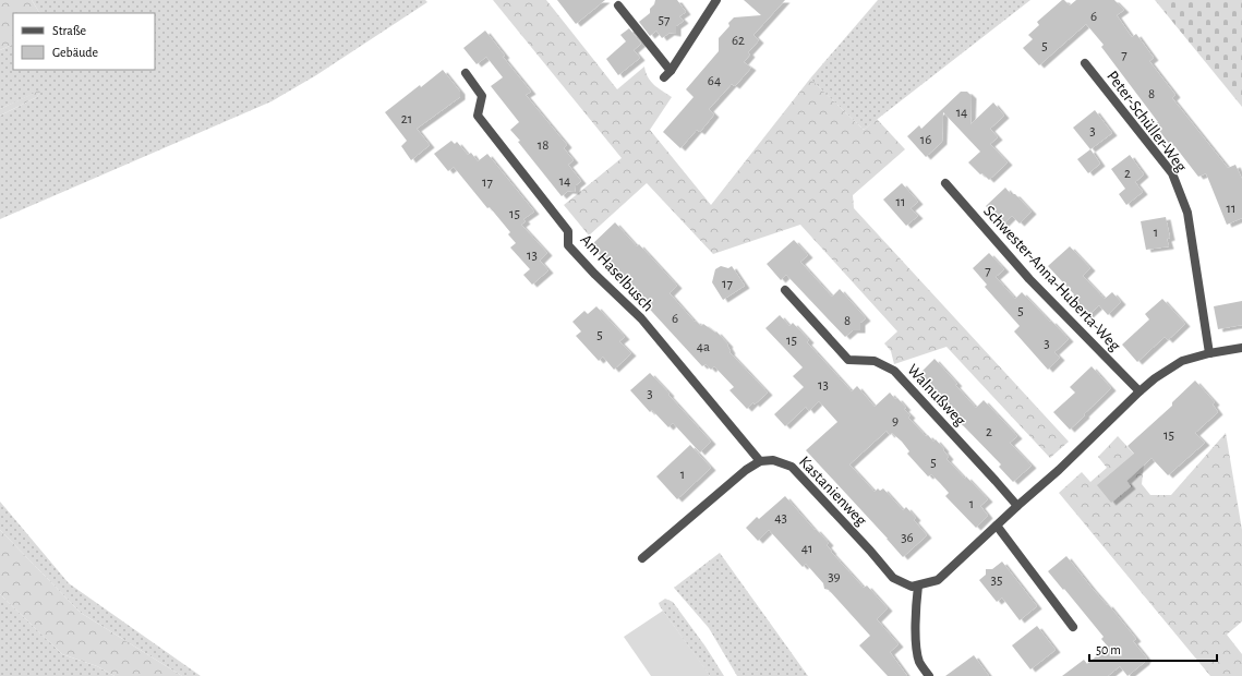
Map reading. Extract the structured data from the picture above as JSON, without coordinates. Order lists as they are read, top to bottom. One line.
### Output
{"streets":{"street":["Peter-Schüller-Weg","Am Haselbusch","Schwester-Anna-Huberta-Weg","Walnußweg","Kastanienweg"]},"crossings":[["Am Haselbusch","Kastanienweg"]],"house_numbers":["6","57","62","5","7","64","8","14","21","3","16","18","2","14","17","11","11","15","1","13","7","17","5","6","8","5","15","3","4a","13","3","9","2","15","5","1","1","43","36","41","39","35"],"legend":["Straße","Gebäude"],"scale_bar":"50 m"}
